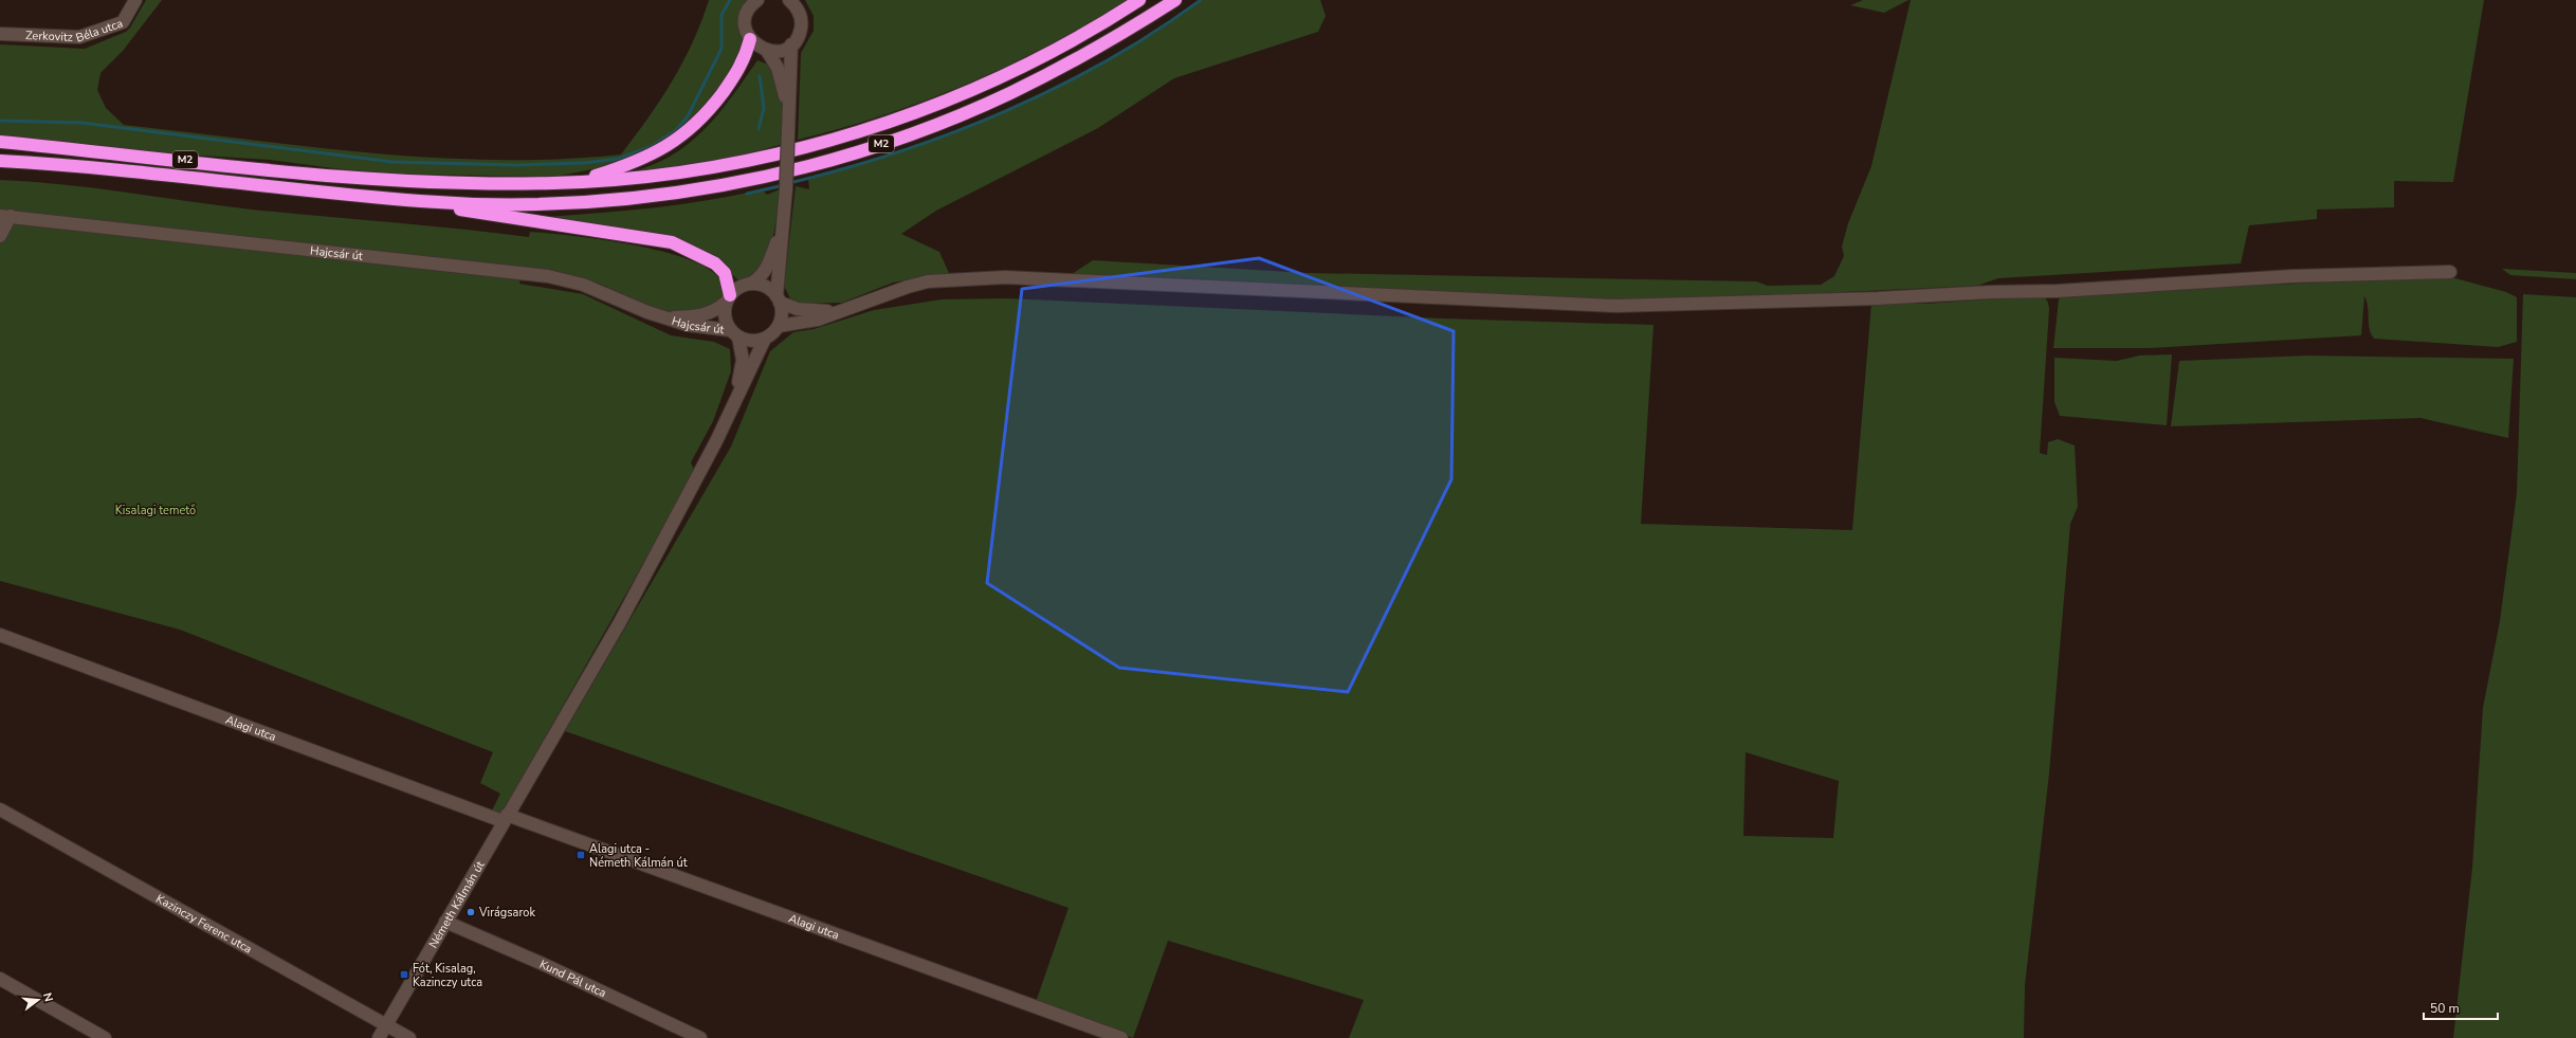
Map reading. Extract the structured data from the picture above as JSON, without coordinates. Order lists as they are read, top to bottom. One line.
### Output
{"streets":{"highway":["M2"],"street":["Zerkovitz Béla utca","Hajcsár út","Alagi utca","Németh Kálmán út","Kazinczy Ferenc utca","Kund Pál utca"]},"crossings":[["Alagi utca","Németh Kálmán út"],["Németh Kálmán út","Kazinczy Ferenc utca"],["Németh Kálmán út","Kund Pál utca"]],"parks":["Kisalagi temető"],"places":{"transit":["Alagi utca - Németh Kálmán út","Fót, Kisalag, Kazinczy utca"],"other":["Virágsarok"]},"scale_bar":"50 m","north":"right"}
